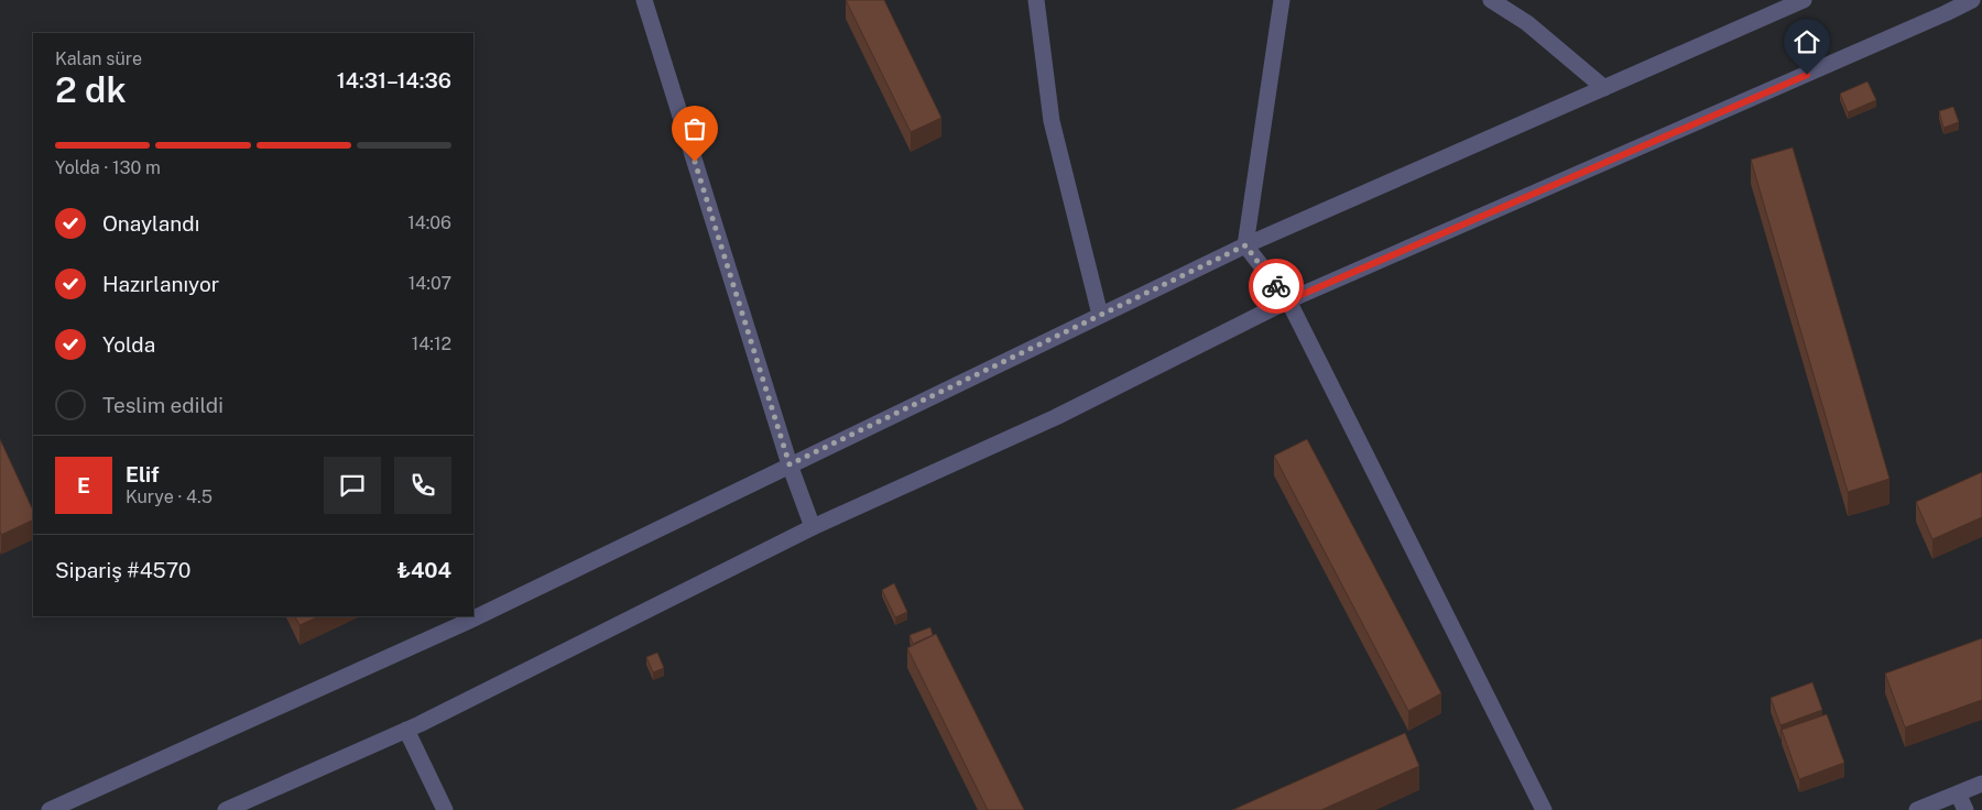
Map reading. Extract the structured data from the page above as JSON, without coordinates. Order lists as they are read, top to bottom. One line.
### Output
{"page":{"heading":["2 dk","Kalan süre","14:31–14:36"],"panel":["Elif","Kurye · 4.5","Sipariş #4570","₺404"],"bar":"Yolda · 130 m","list":[["Onaylandı","14:06"],["Hazırlanıyor","14:07"],["Yolda","14:12"],"Teslim edildi"],"round":"E"}}
